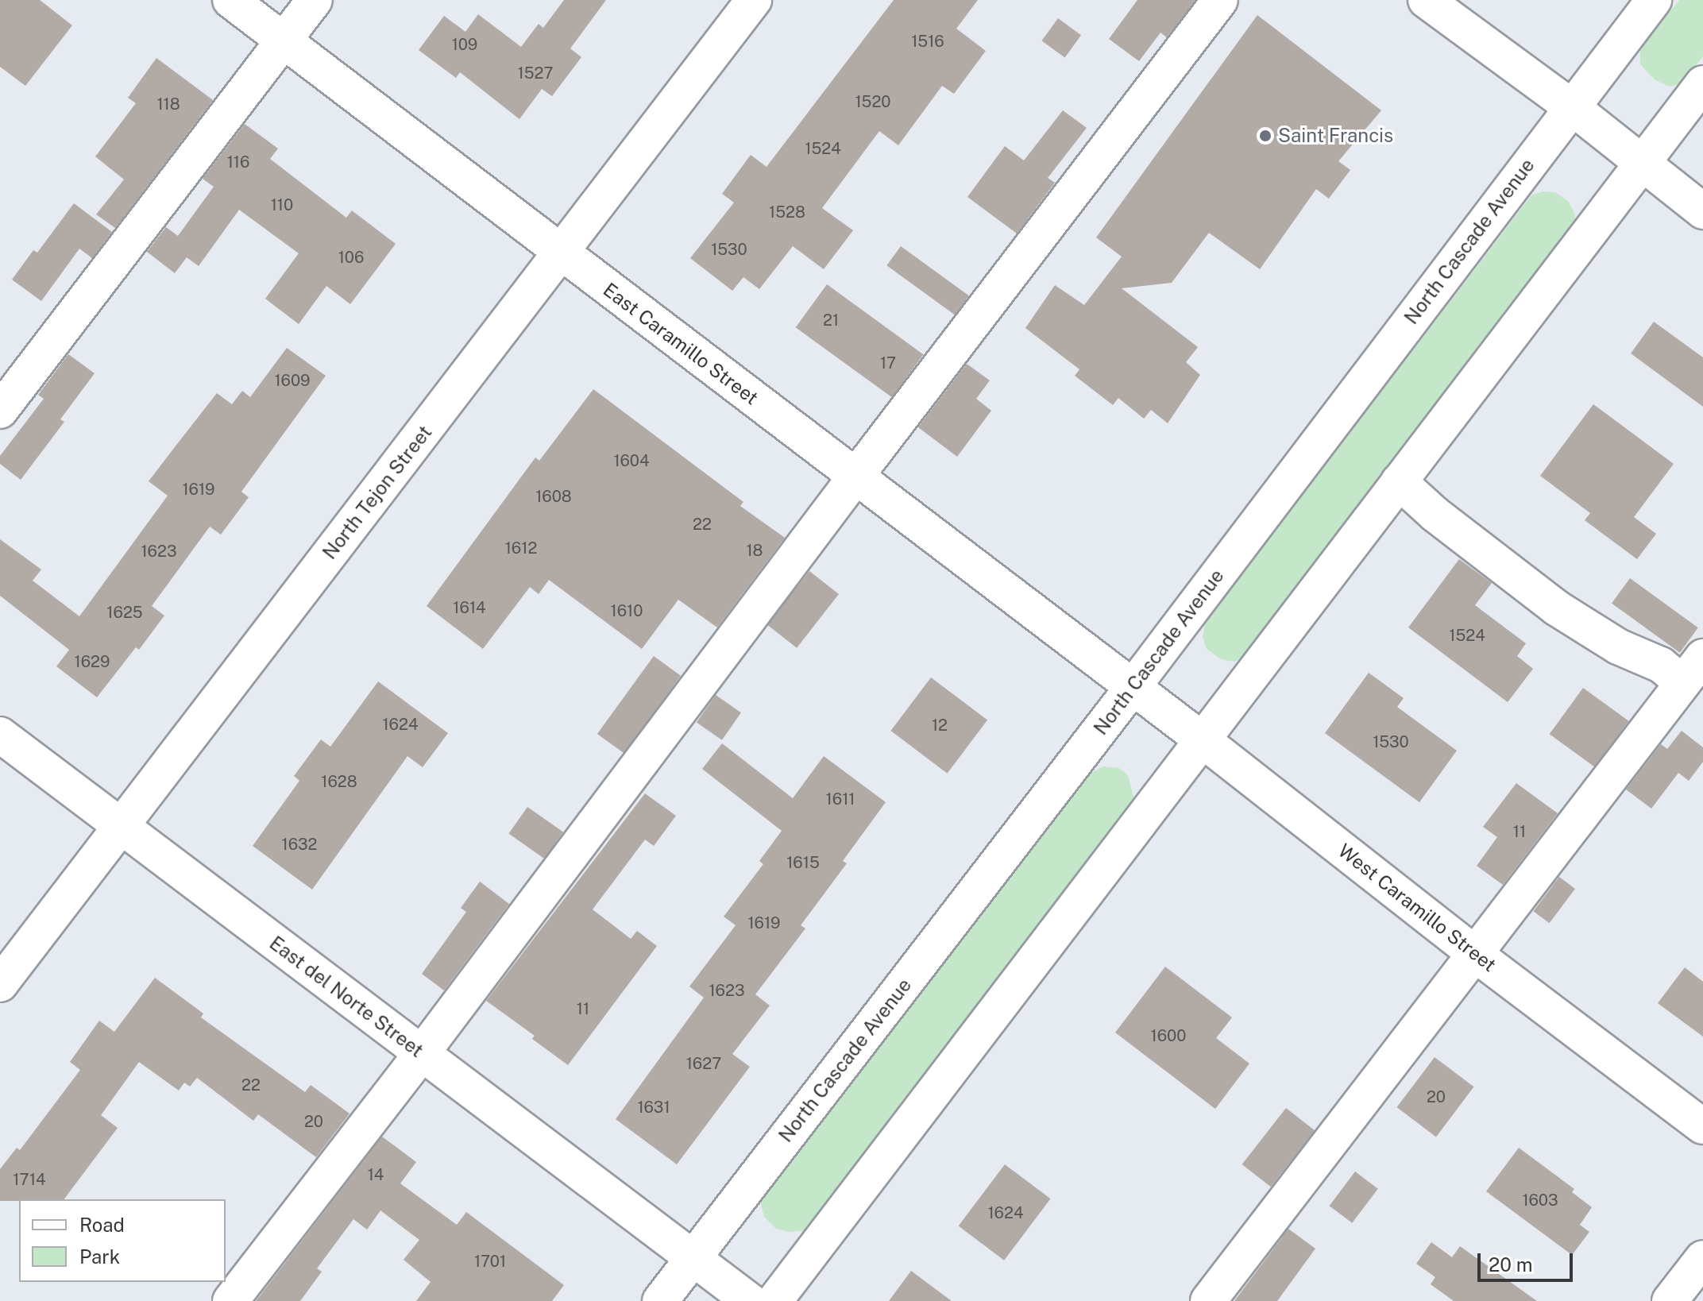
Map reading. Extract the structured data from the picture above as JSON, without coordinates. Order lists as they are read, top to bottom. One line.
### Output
{"streets":{"street":["North Cascade Avenue","East Caramillo Street","North Tejon Street","West Caramillo Street","East del Norte Street"]},"crossings":[["North Cascade Avenue","East Caramillo Street"],["North Cascade Avenue","West Caramillo Street"],["North Cascade Avenue","East del Norte Street"],["East Caramillo Street","North Tejon Street"],["East Caramillo Street","West Caramillo Street"],["North Tejon Street","East del Norte Street"]],"places":["Saint Francis"],"house_numbers":["1516","109","1527","1520","118","1524","116","110","1528","1530","106","21","17","1609","1604","1619","1608","22","1612","18","1623","1614","1610","1625","1524","1629","1624","12","1530","1628","1611","11","1632","1615","1619","1623","11","1600","1627","22","20","1631","20","14","1714","1603","1624","1701"],"legend":["Road","Park"],"scale_bar":"20 m"}
